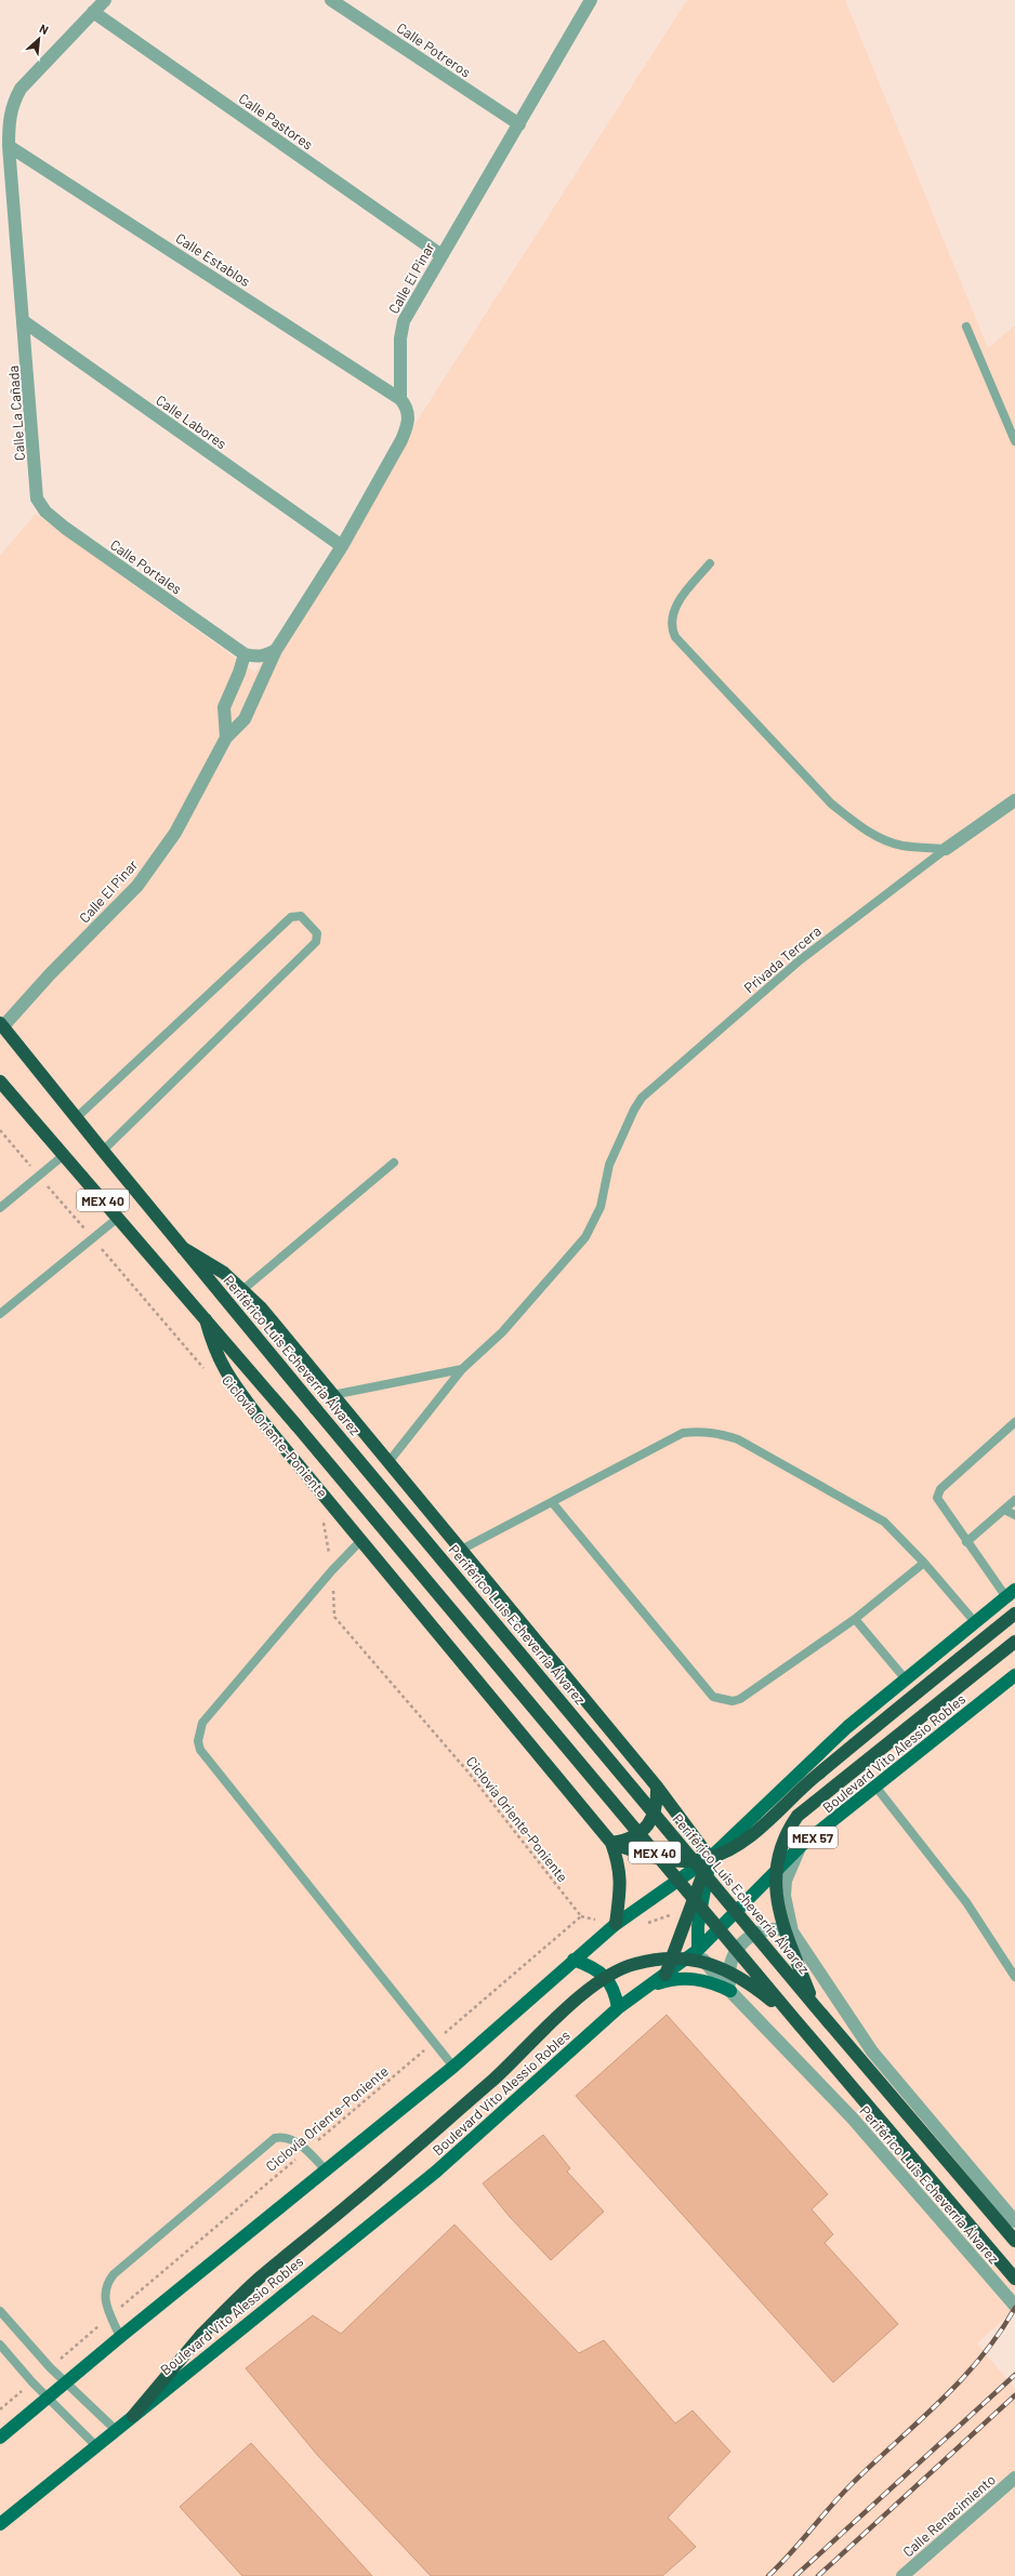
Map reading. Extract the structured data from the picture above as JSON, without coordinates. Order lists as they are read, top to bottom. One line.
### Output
{"streets":{"highway":["MEX 40","Periférico Luis Echeverría Álvarez"],"main road":["Boulevard Vito Alessio Robles","MEX 57"],"street":["Calle Potreros","Calle Pastores","Calle Establos","Calle El Pinar","Calle La Cañada","Calle Labores","Calle Portales","Calle Renacimiento"],"lane":["Privada Tercera"],"path":["Ciclovía Oriente-Poniente"]},"crossings":[["Calle Potreros","Calle El Pinar"],["Calle Pastores","Calle El Pinar"],["Calle Pastores","Calle La Cañada"],["Calle Establos","Calle El Pinar"],["Calle Establos","Calle La Cañada"],["Calle El Pinar","Calle Labores"],["Calle El Pinar","Periférico Luis Echeverría Álvarez"],["Calle La Cañada","Calle Labores"],["Calle La Cañada","Calle Portales"],["Periférico Luis Echeverría Álvarez","Boulevard Vito Alessio Robles"]],"north":"top right"}
